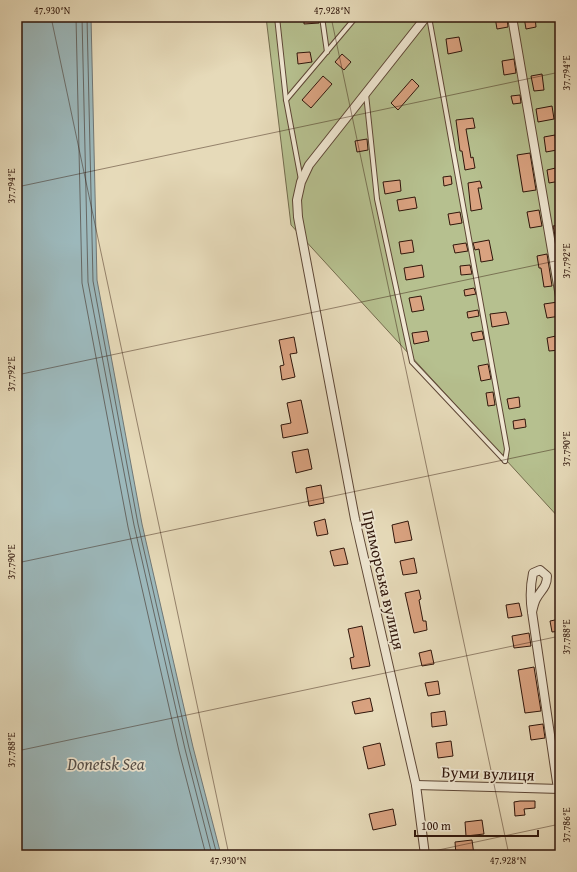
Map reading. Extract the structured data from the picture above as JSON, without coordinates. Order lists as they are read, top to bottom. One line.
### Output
{"streets":{"street":["Приморська вулиця","Буми вулиця"]},"crossings":[["Приморська вулиця","Буми вулиця"]],"water":["Donetsk Sea"],"scale_bar":"100 m","coordinates":["47.930°N","47.928°N","37.794°E","37.792°E","37.790°E","37.788°E","37.786°E"]}
